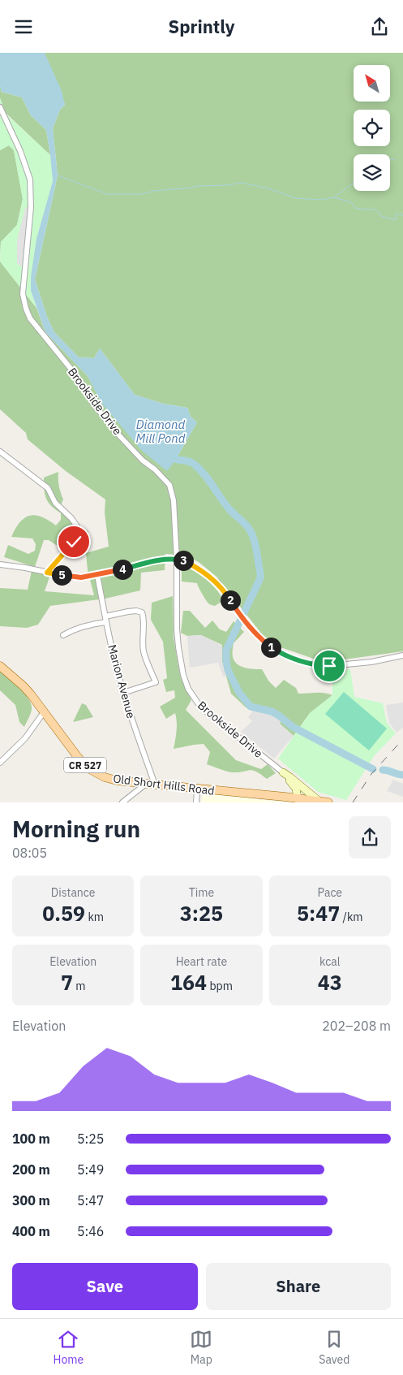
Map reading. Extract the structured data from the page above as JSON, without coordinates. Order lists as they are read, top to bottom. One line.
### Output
{"streets":{"main road":["Brookside Drive","CR 527","Old Short Hills Road"],"street":["Marion Avenue"]},"crossings":[["Brookside Drive","Old Short Hills Road"],["Marion Avenue","Old Short Hills Road"]],"water":["Diamond Mill Pond"],"north":"top left","page":{"header":"Sprintly","pins":["3","4","5","2","1"],"heading":["Morning run","08:05"],"stats":[["Distance","0.59 km"],["Time","3:25"],["Pace","5:47 /km"],["Elevation","7 m"],["Heart rate","164 bpm"],["kcal","43"]],"chart":["Elevation","202–208 m"],"list":[{"name":"100 m","note":"5:25"},{"name":"200 m","note":"5:49"},{"name":"300 m","note":"5:47"},{"name":"400 m","note":"5:46"}],"buttons":["Save","Share"],"tabs":["Home","Map","Saved"]}}
